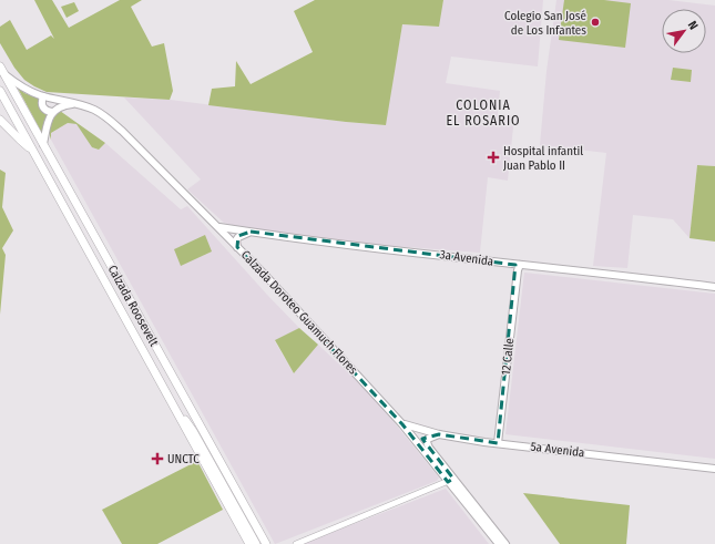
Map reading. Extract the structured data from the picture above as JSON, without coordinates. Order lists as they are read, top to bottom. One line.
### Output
{"streets":{"highway":["Calzada Roosevelt"],"main road":["3a Avenida","Calzada Doroteo Guamuch Flores","12 Calle","5a Avenida"]},"crossings":[["3a Avenida","Calzada Doroteo Guamuch Flores"],["3a Avenida","12 Calle"],["Calzada Roosevelt","Calzada Doroteo Guamuch Flores"],["Calzada Doroteo Guamuch Flores","5a Avenida"],["12 Calle","5a Avenida"]],"districts":["COLONIA EL ROSARIO"],"places":{"other":["Colegio San José de Los Infantes"],"health":["Hospital infantil Juan Pablo II","UNCTC"]},"north":"top right"}
